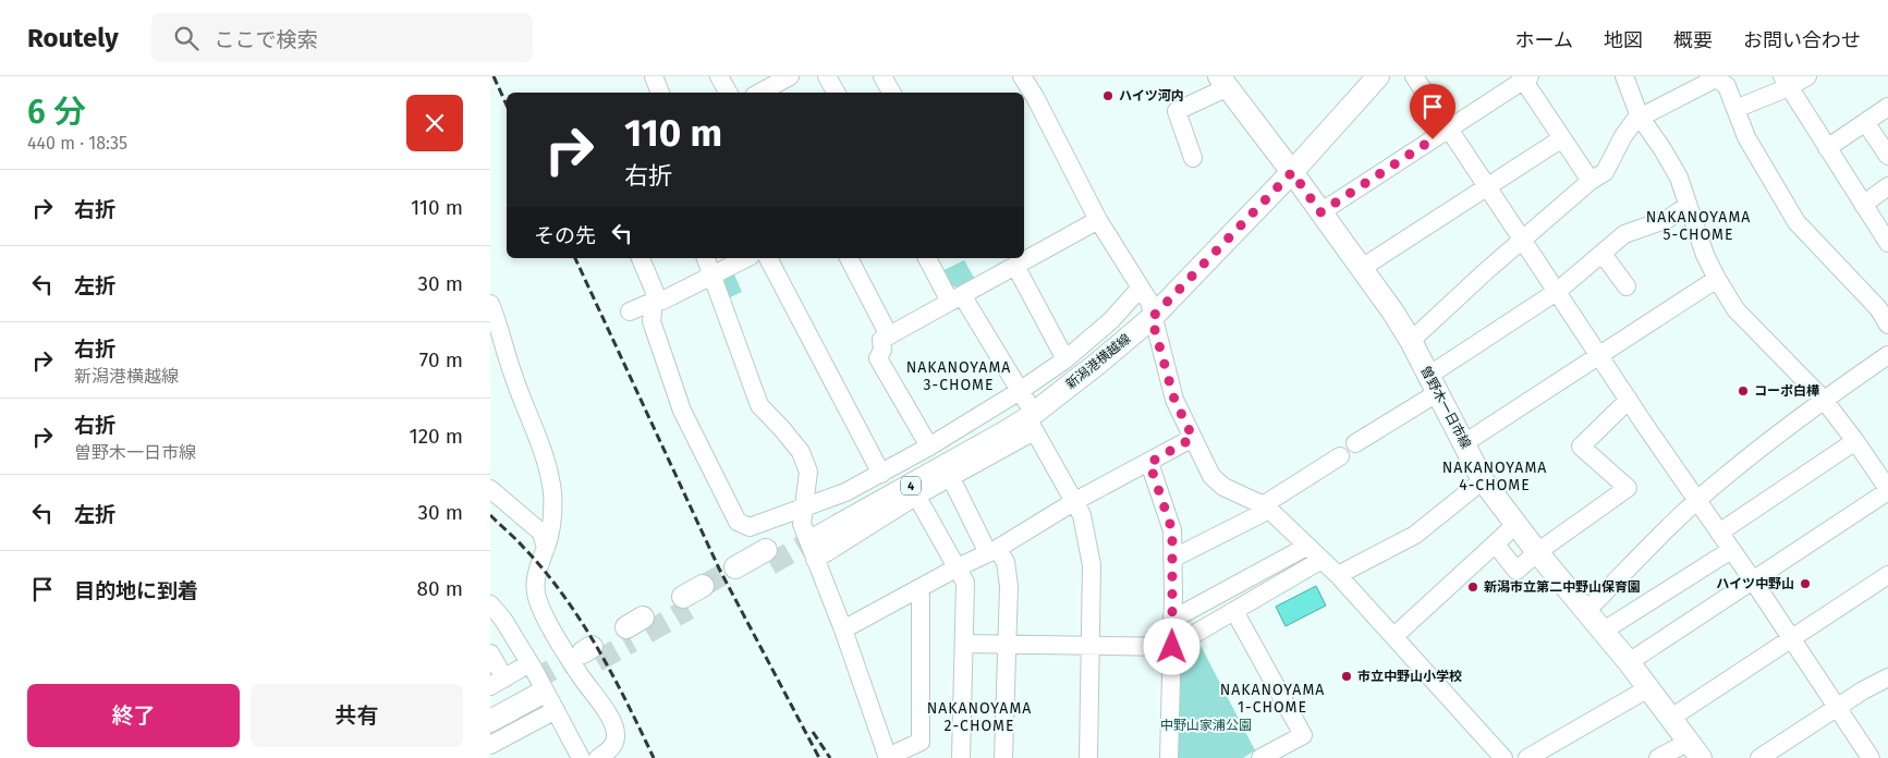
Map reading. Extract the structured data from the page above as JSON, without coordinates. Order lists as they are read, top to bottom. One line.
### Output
{"streets":{"main road":["新潟港横越線","曽野木一日市線","4"]},"crossings":[["新潟港横越線","曽野木一日市線"]],"districts":["NAKANOYAMA 5-CHOME","NAKANOYAMA 3-CHOME","NAKANOYAMA 4-CHOME","NAKANOYAMA 1-CHOME","NAKANOYAMA 2-CHOME"],"parks":["中野山家浦公園"],"places":["ハイツ河内","コーポ白樺","ハイツ中野山","新潟市立第二中野山保育園","市立中野山小学校"],"page":{"header":"Routely","search":"ここで検索","nav":["ホーム","地図","概要","お問い合わせ"],"heading":["6 分","440 m · 18:35"],"turn":["110 m","右折"],"list":[{"name":"右折","value":"110 m"},{"name":"左折","value":"30 m"},{"name":"右折","note":"新潟港横越線","value":"70 m"},{"name":"右折","note":"曽野木一日市線","value":"120 m"},{"name":"左折","value":"30 m"},{"name":"目的地に到着","value":"80 m"}],"then":"その先","buttons":["終了","共有"]}}
